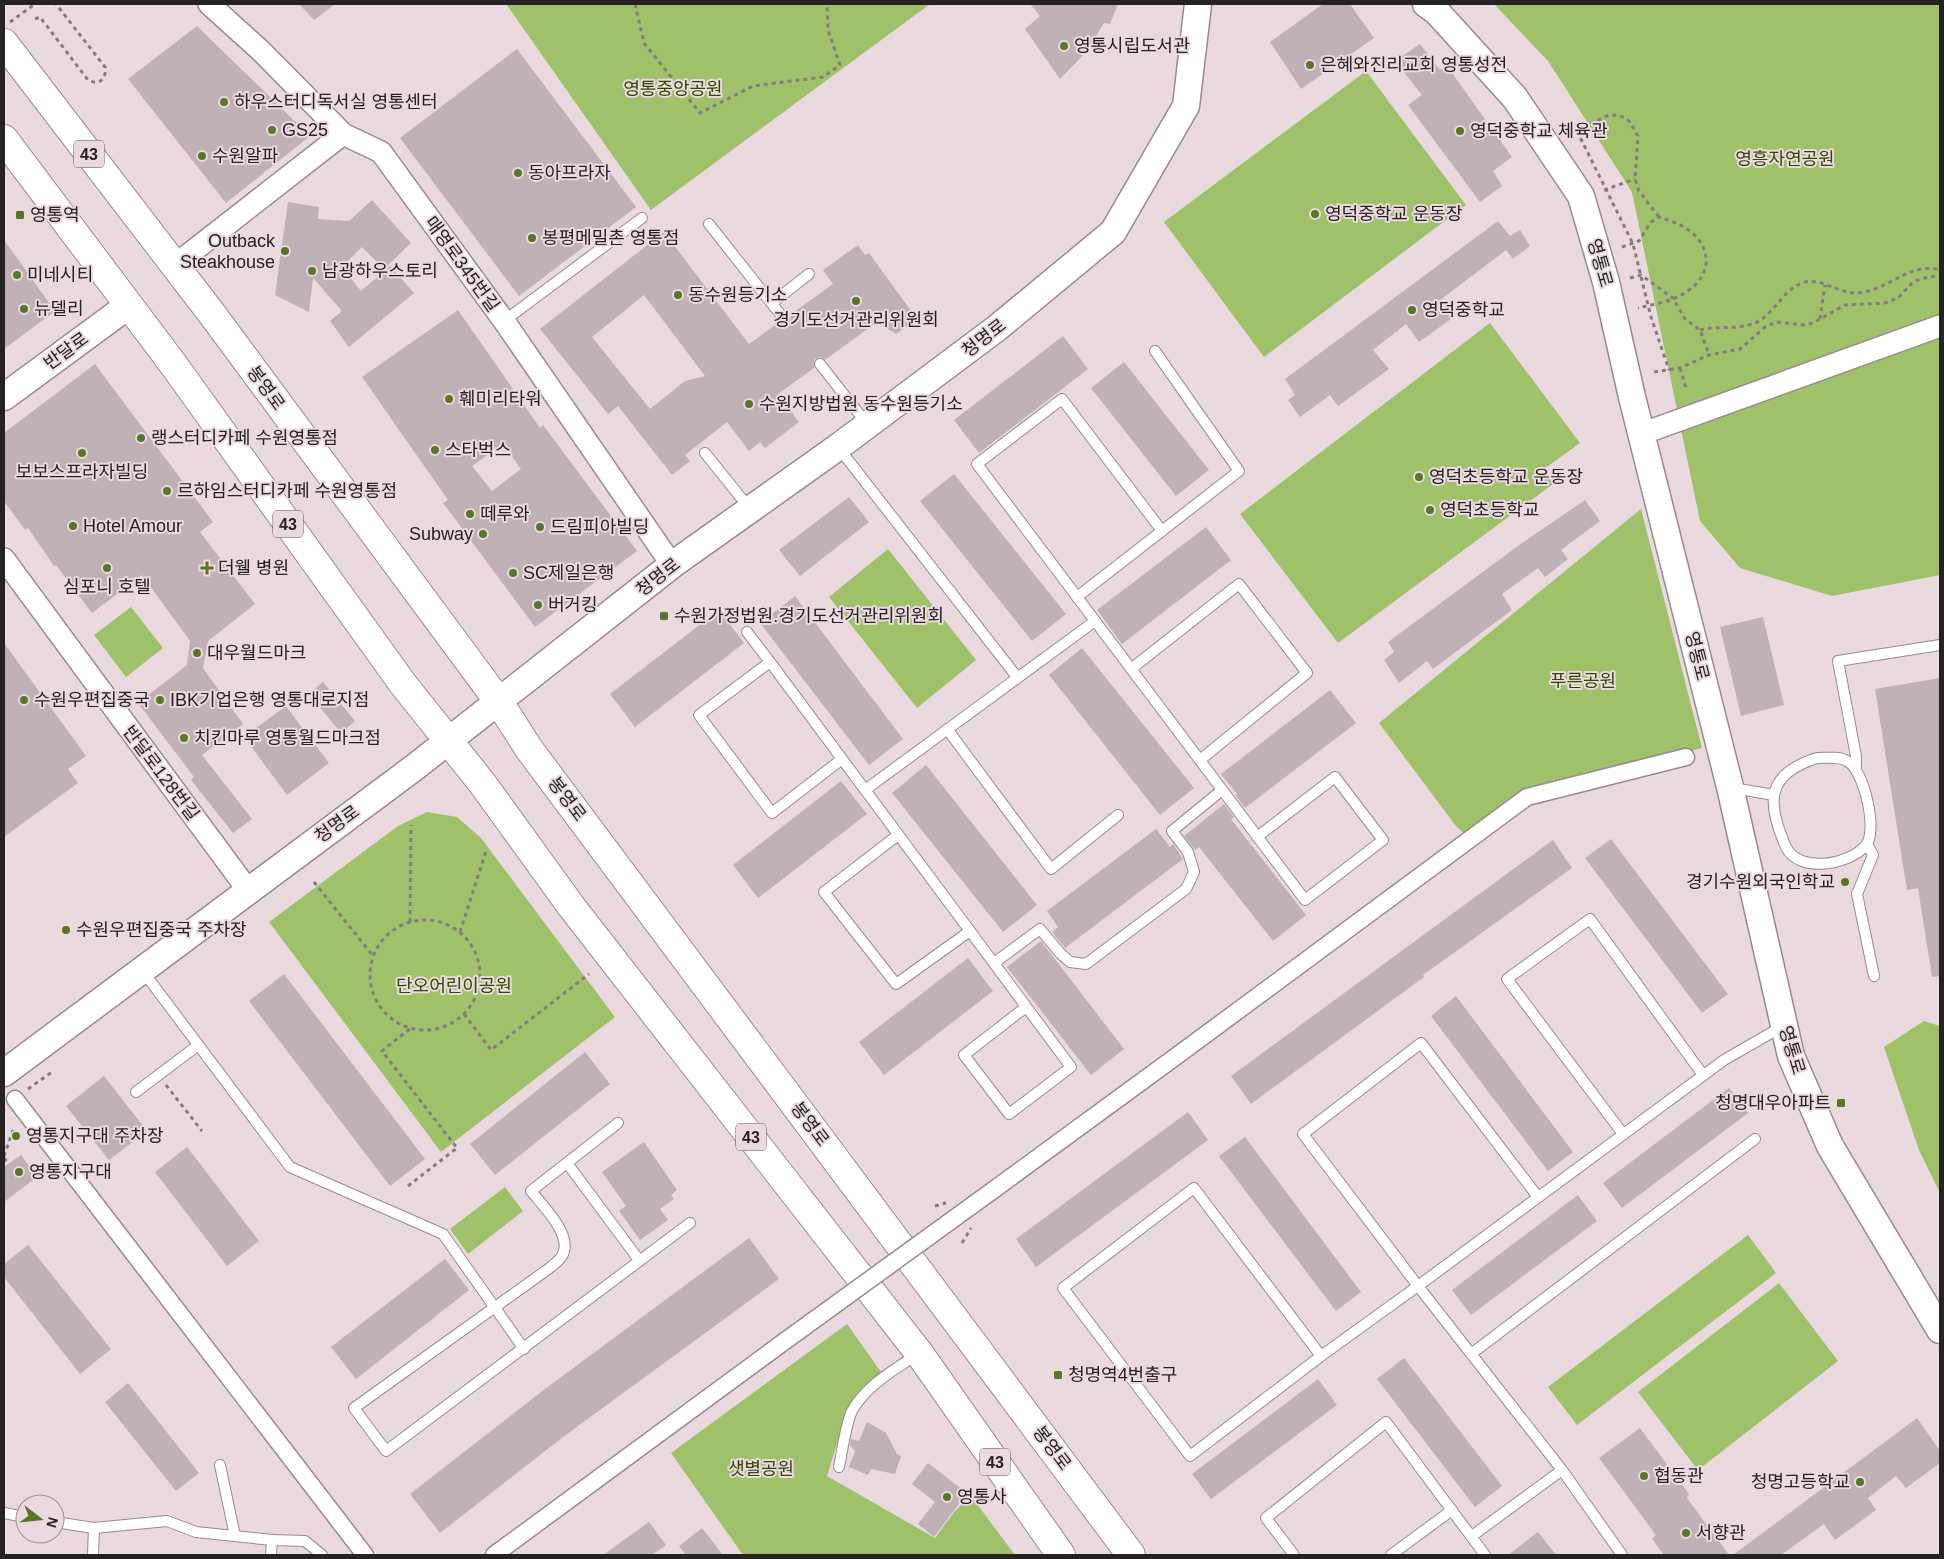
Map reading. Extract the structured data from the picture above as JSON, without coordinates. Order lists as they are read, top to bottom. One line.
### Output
{"streets":{"main road":["43","봉영로"],"street":["영통로","매영로345번길","청명로","반달로","반달로128번길"]},"crossings":[["43","청명로"],["43","반달로"],["매영로345번길","청명로"],["청명로","봉영로"],["청명로","반달로128번길"]],"parks":["영통중앙공원","영흥자연공원","푸른공원","단오어린이공원","샛별공원"],"places":{"other":["영통시립도서관","은혜와진리교회 영통성전","하우스터디독서실 영통센터","GS25","영덕중학교 체육관","수원알파","동아프라자","영덕중학교 운동장","봉평메밀촌 영통점","Outback Steakhouse","남광하우스토리","미네시티","동수원등기소","경기도선거관리위원회","뉴델리","영덕중학교","훼미리타워","수원지방법원 동수원등기소","랭스터디카페 수원영통점","스타벅스","보보스프라자빌딩","영덕초등학교 운동장","르하임스터디카페 수원영통점","영덕초등학교","떼루와","Hotel Amour","드림피아빌딩","Subway","심포니 호텔","SC제일은행","버거킹","대우월드마크","수원우편집중국","IBK기업은행 영통대로지점","치킨마루 영통월드마크점","경기수원외국인학교","수원우편집중국 주차장","영통지구대 주차장","영통지구대","협동관","청명고등학교","영통사","서향관"],"transit":["영통역","수원가정법원.경기도선거관리위원회","청명대우아파트","청명역4번출구"],"health":["더웰 병원"]},"north":"right"}
